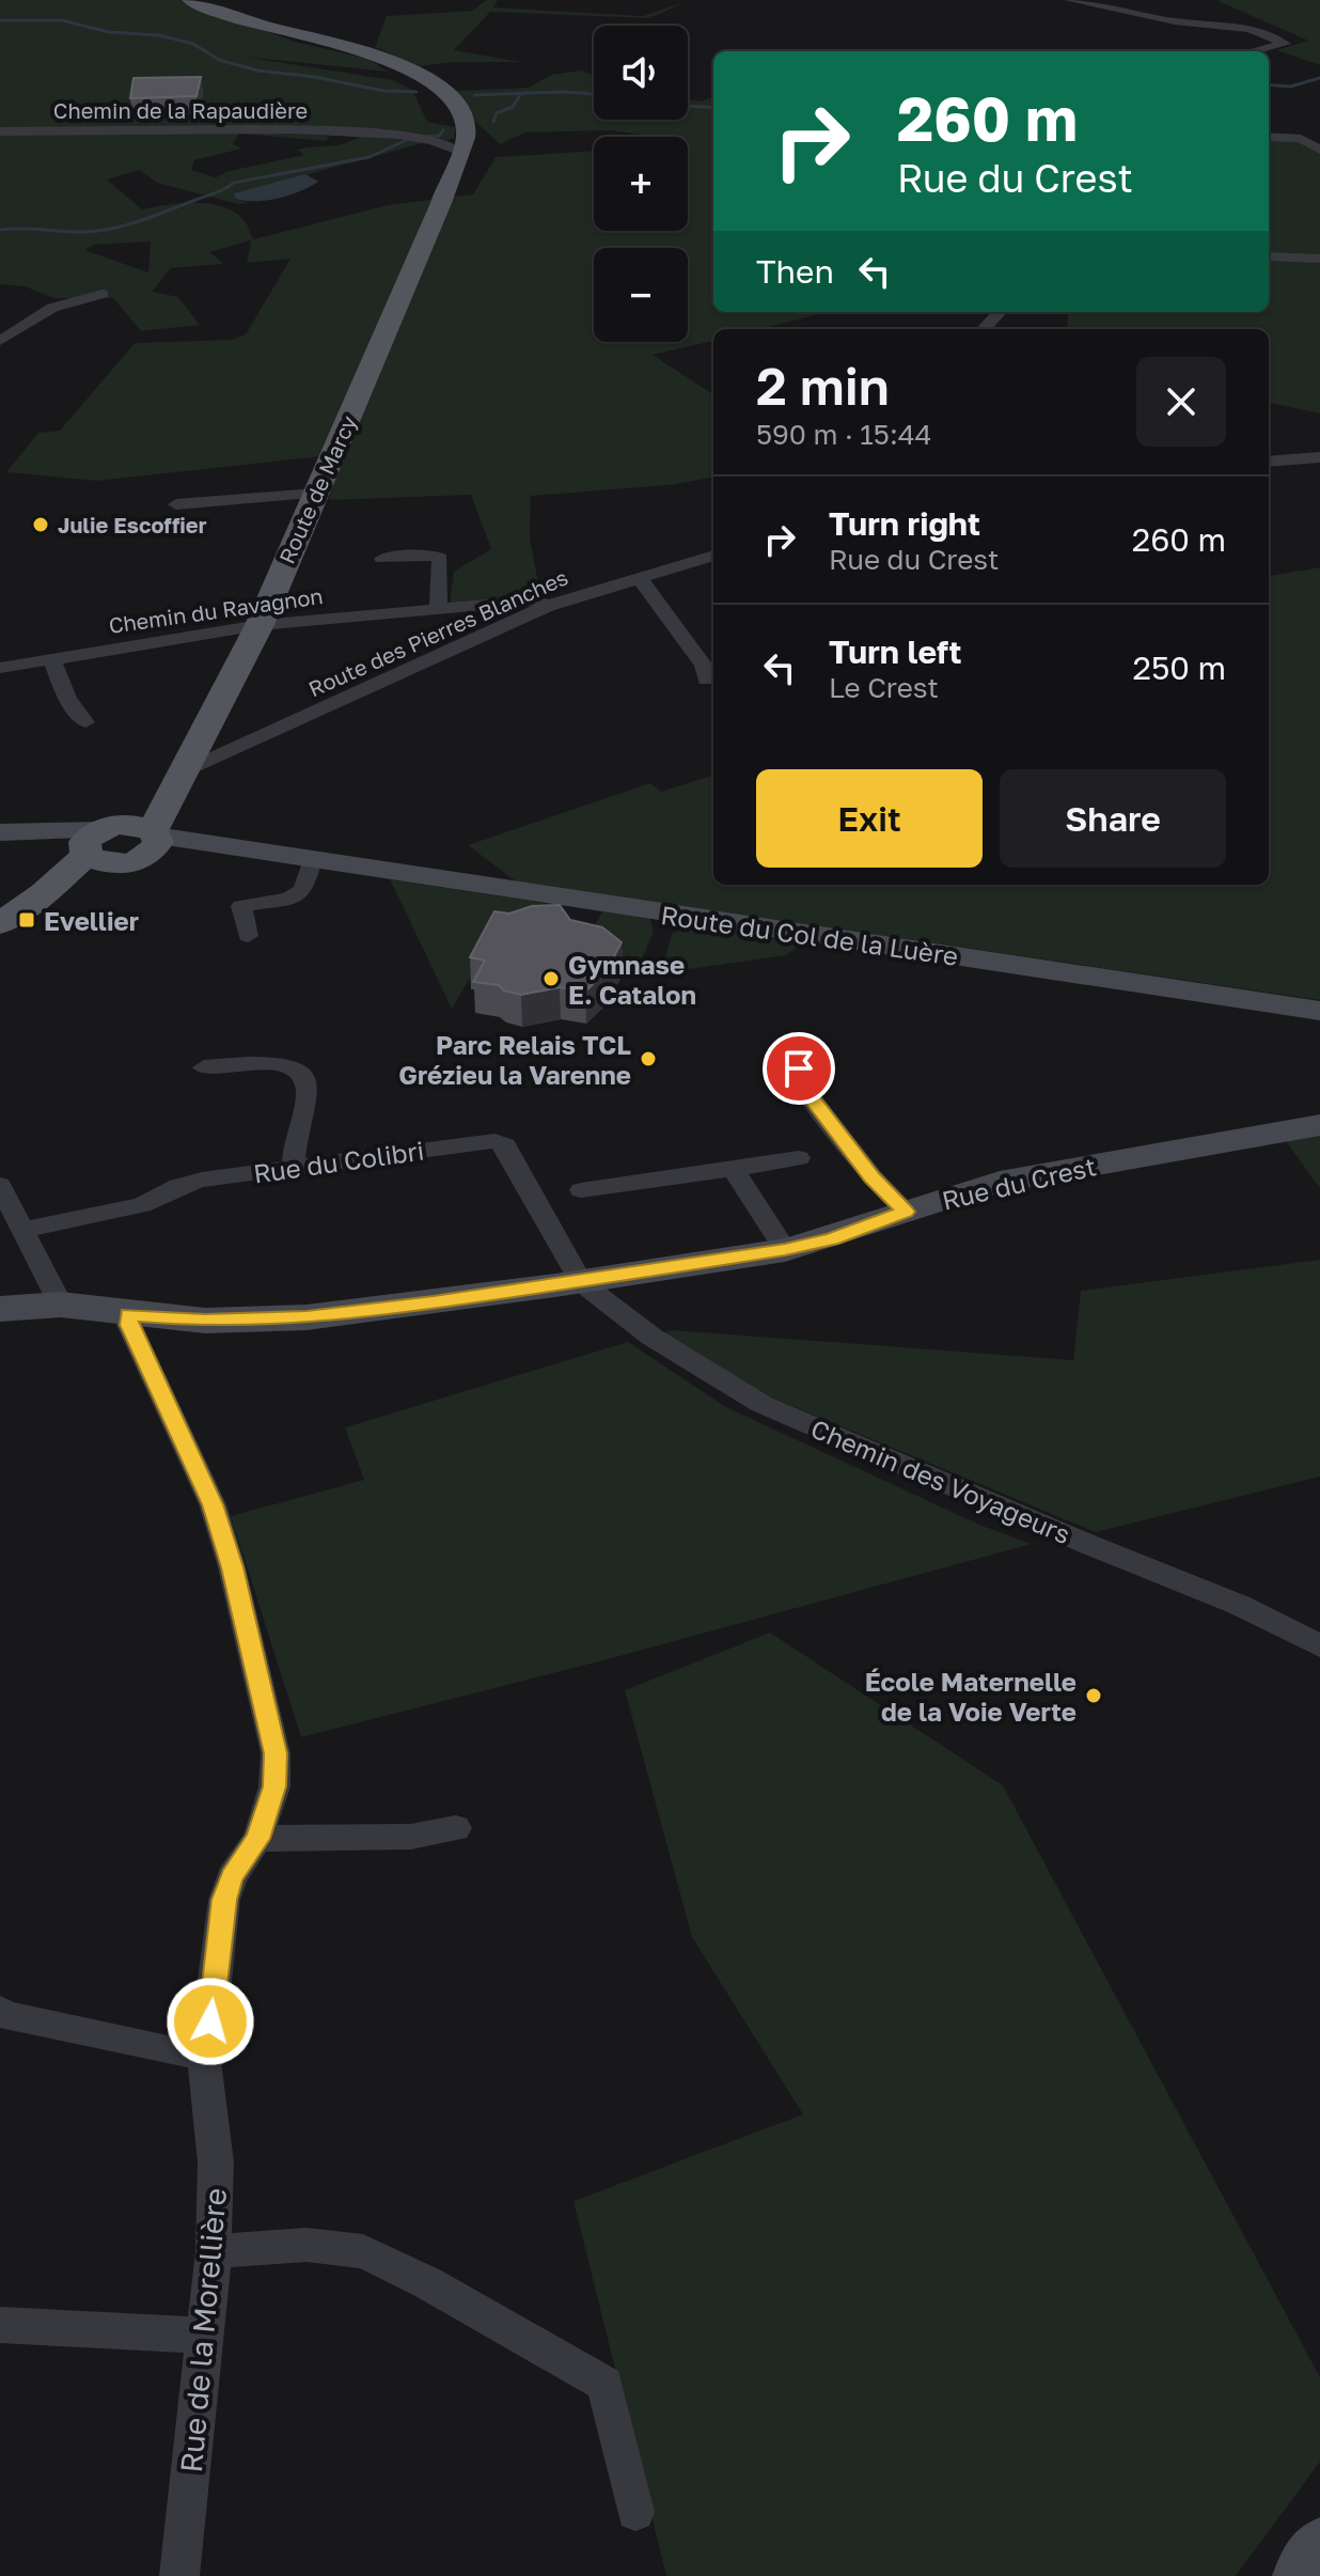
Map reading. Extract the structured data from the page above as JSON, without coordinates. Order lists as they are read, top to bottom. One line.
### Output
{"streets":{"main road":["Route de Marcy"],"street":["Chemin de la Rapaudière","Chemin du Ravagnon","Route des Pierres Blanches","Route du Col de la Luère","Rue du Colibri","Rue du Crest","Chemin des Voyageurs","Rue de la Morellière"]},"crossings":[["Chemin de la Rapaudière","Route de Marcy"],["Route de Marcy","Chemin du Ravagnon"],["Route de Marcy","Route des Pierres Blanches"],["Route de Marcy","Route du Col de la Luère"],["Chemin du Ravagnon","Route des Pierres Blanches"],["Rue du Colibri","Rue du Crest"],["Rue du Colibri","Chemin des Voyageurs"],["Rue du Crest","Chemin des Voyageurs"],["Rue du Crest","Rue de la Morellière"]],"places":{"other":["Julie Escoffier","Gymnase E. Catalon","Parc Relais TCL Grézieu la Varenne","École Maternelle de la Voie Verte"],"transit":["Evellier"]},"page":{"map_buttons":["+","−"],"turn":["260 m","Rue du Crest"],"then":"Then","heading":["2 min","590 m · 15:44"],"list":[{"name":"Turn right","note":"Rue du Crest","value":"260 m"},{"name":"Turn left","note":"Le Crest","value":"250 m"}],"buttons":["Exit","Share"]}}
